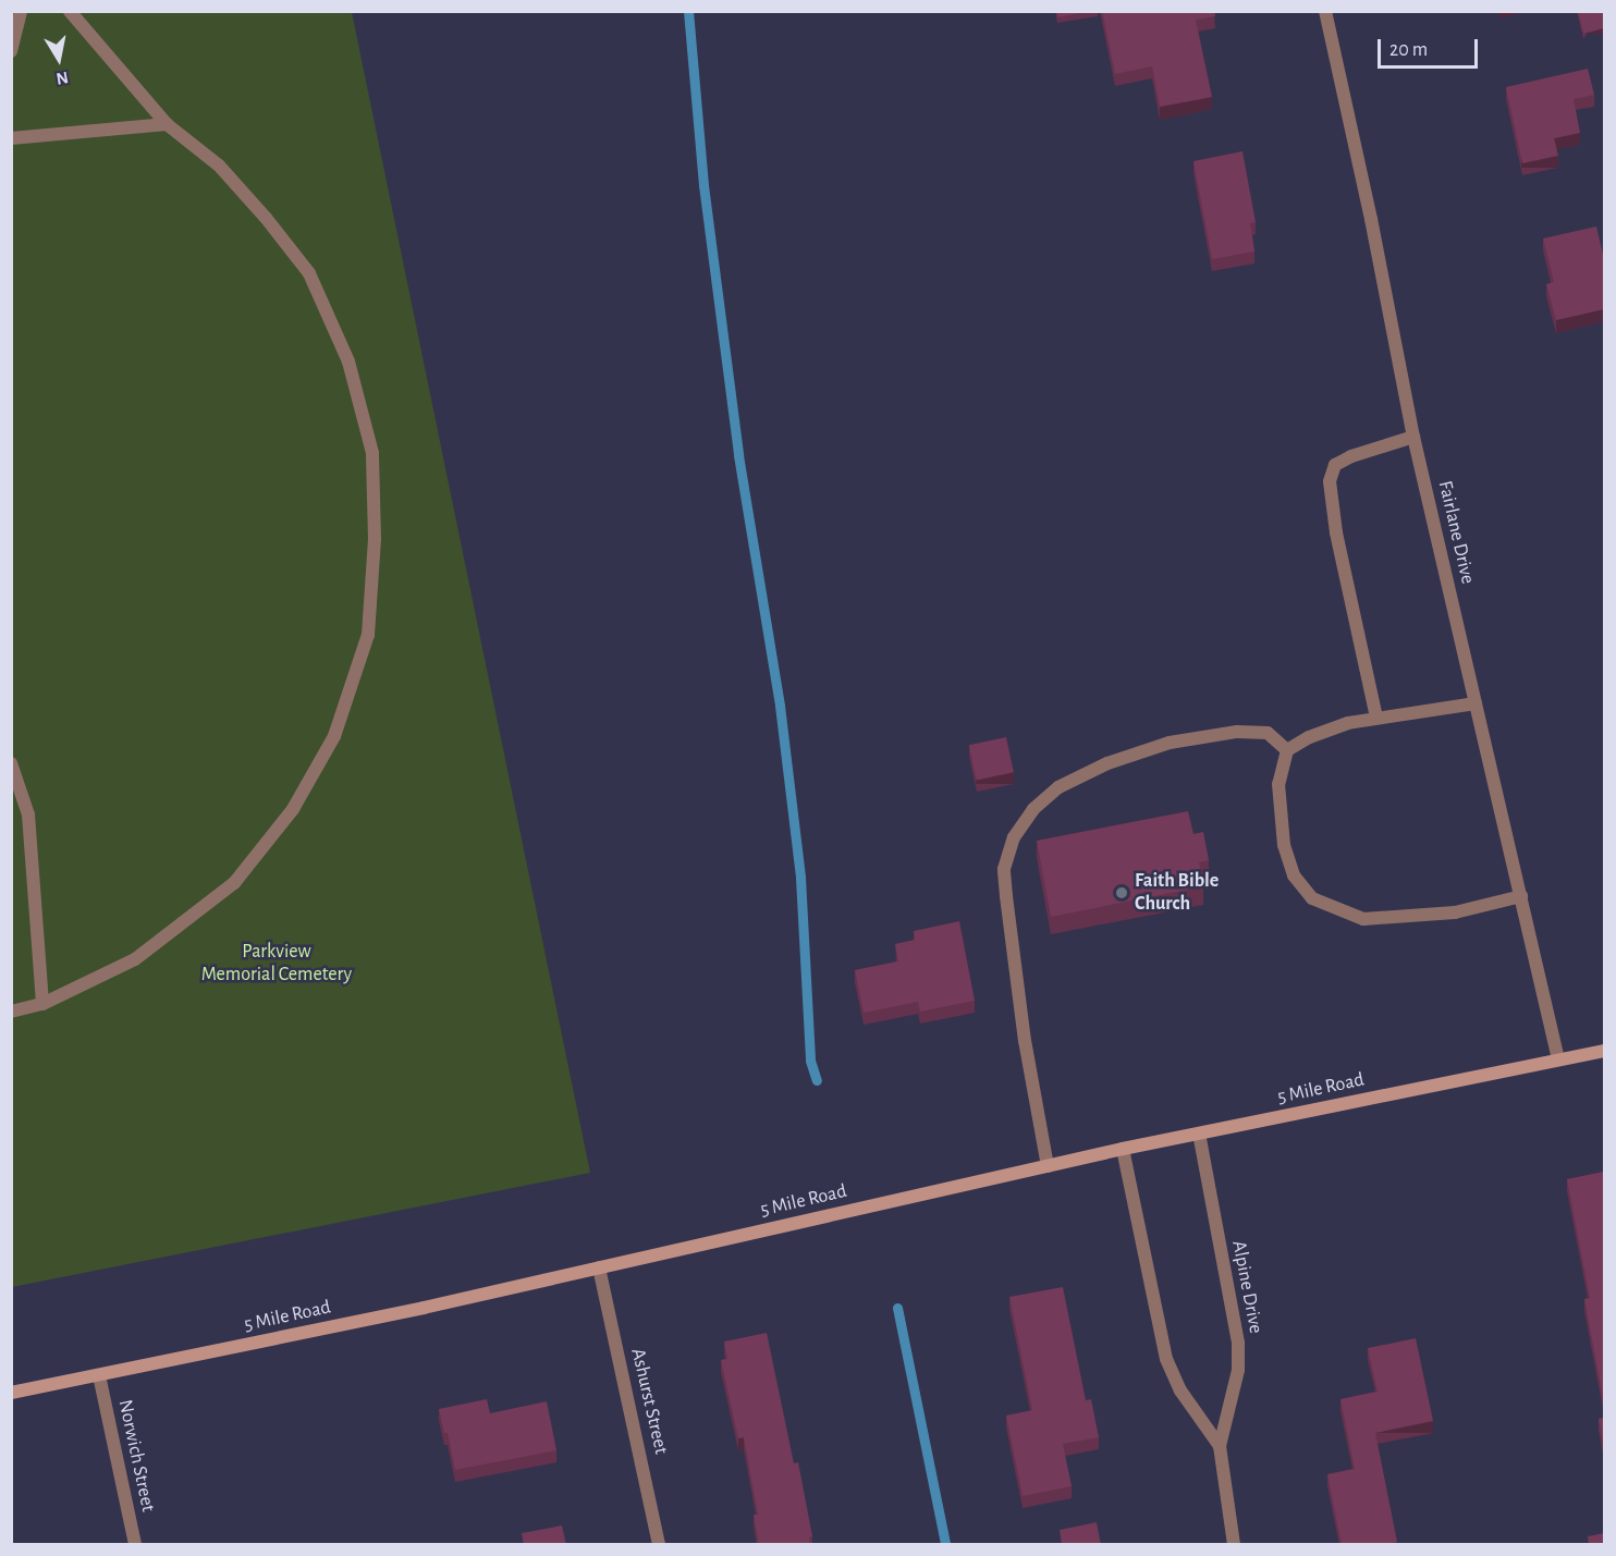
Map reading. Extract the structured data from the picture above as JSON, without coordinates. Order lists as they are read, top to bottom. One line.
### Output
{"streets":{"main road":["5 Mile Road"],"street":["Fairlane Drive","Alpine Drive","Ashurst Street","Norwich Street"]},"crossings":[["Fairlane Drive","5 Mile Road"],["5 Mile Road","Alpine Drive"],["5 Mile Road","Ashurst Street"],["5 Mile Road","Norwich Street"]],"parks":["Parkview Memorial Cemetery"],"places":["Faith Bible Church"],"scale_bar":"20 m","north":"bottom"}
